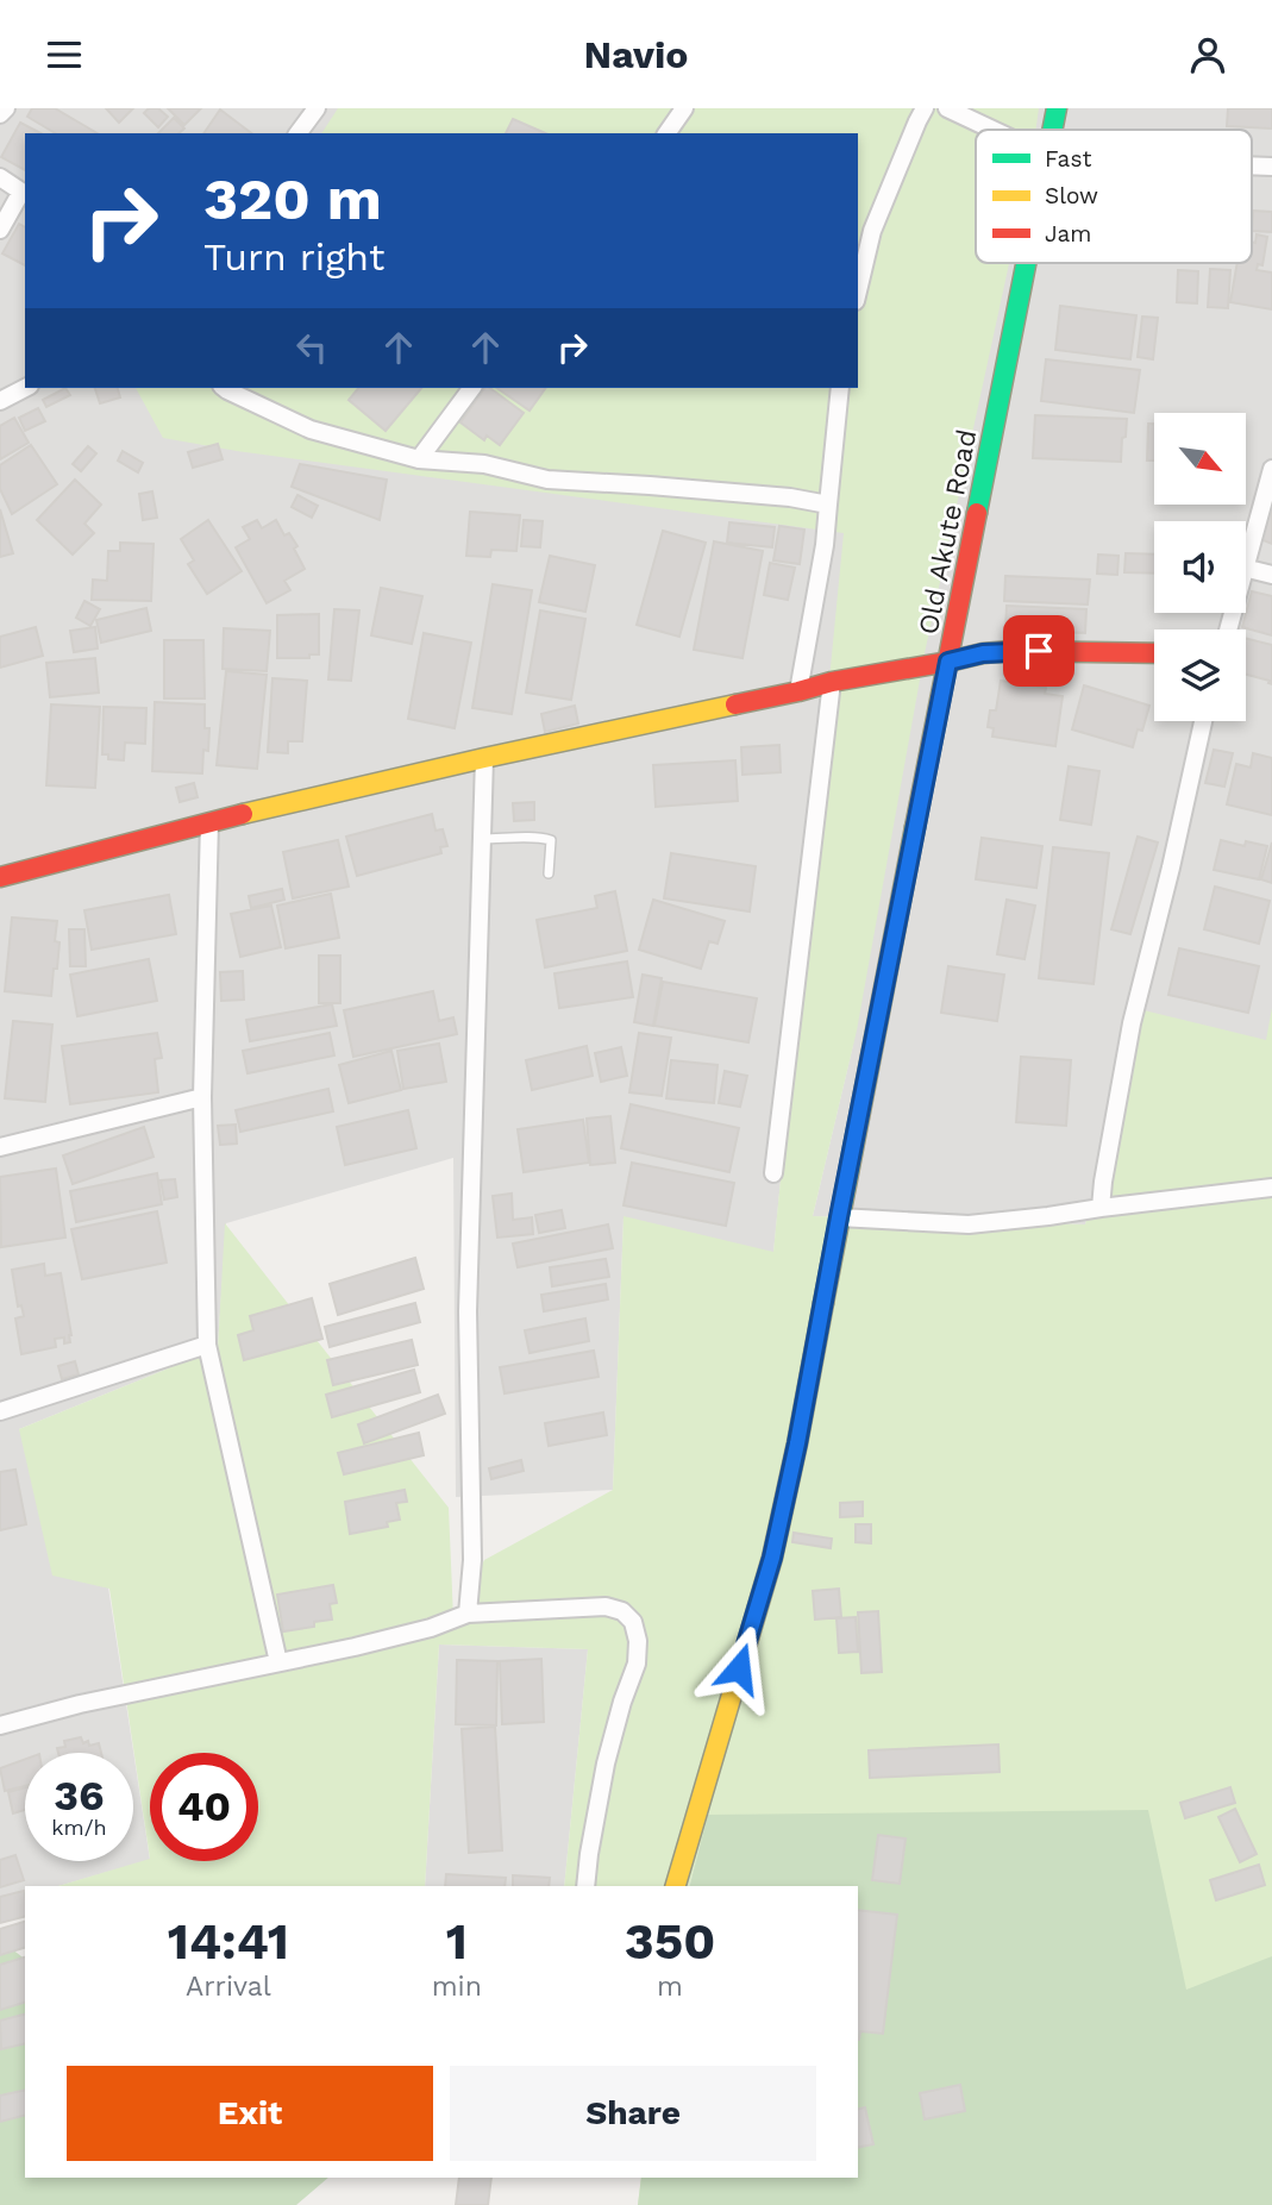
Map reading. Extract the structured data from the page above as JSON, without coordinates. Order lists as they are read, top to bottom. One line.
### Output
{"streets":{"street":["Old Akute Road"]},"legend":["Fast","Slow","Jam"],"north":"bottom right","page":{"header":"Navio","turn":["320 m","Turn right"],"speed":"36 km/h","limit":"40","eta":["14:41","Arrival","1","min","350","m"],"buttons":["Exit","Share"]}}
